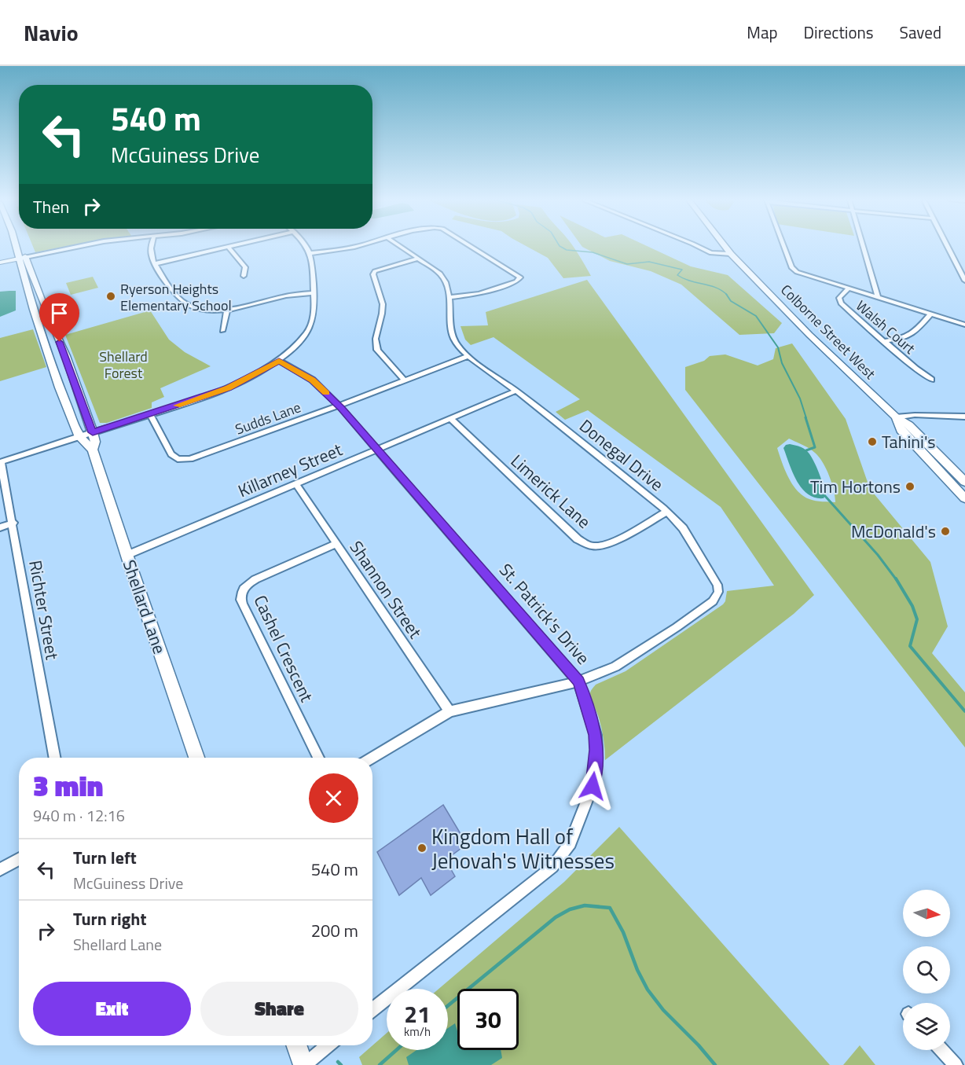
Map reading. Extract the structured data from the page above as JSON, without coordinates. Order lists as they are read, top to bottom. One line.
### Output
{"streets":{"main road":["Colborne Street West","Shellard Lane"],"street":["Walsh Court","Sudds Lane","Donegal Drive","Killarney Street","Limerick Lane","Shannon Street","Richter Street","St. Patrick's Drive","Cashel Crescent"]},"crossings":[["Sudds Lane","Donegal Drive"],["Sudds Lane","St. Patrick's Drive"],["Donegal Drive","Killarney Street"],["Donegal Drive","Limerick Lane"],["Donegal Drive","St. Patrick's Drive"],["Killarney Street","Limerick Lane"],["Killarney Street","Shannon Street"],["Killarney Street","Shellard Lane"],["Killarney Street","St. Patrick's Drive"],["Shannon Street","Cashel Crescent"]],"parks":["Shellard Forest"],"places":["Ryerson Heights Elementary School","Tahini's","Tim Hortons","McDonald's","Kingdom Hall of Jehovah's Witnesses"],"north":"right","page":{"header":"Navio","nav":["Map","Directions","Saved"],"turn":["540 m","McGuiness Drive"],"then":"Then","heading":["3 min","940 m · 12:16"],"list":[{"name":"Turn left","note":"McGuiness Drive","value":"540 m"},{"name":"Turn right","note":"Shellard Lane","value":"200 m"}],"buttons":["Exit","Share"],"speed":"21 km/h","limit":"30"}}
